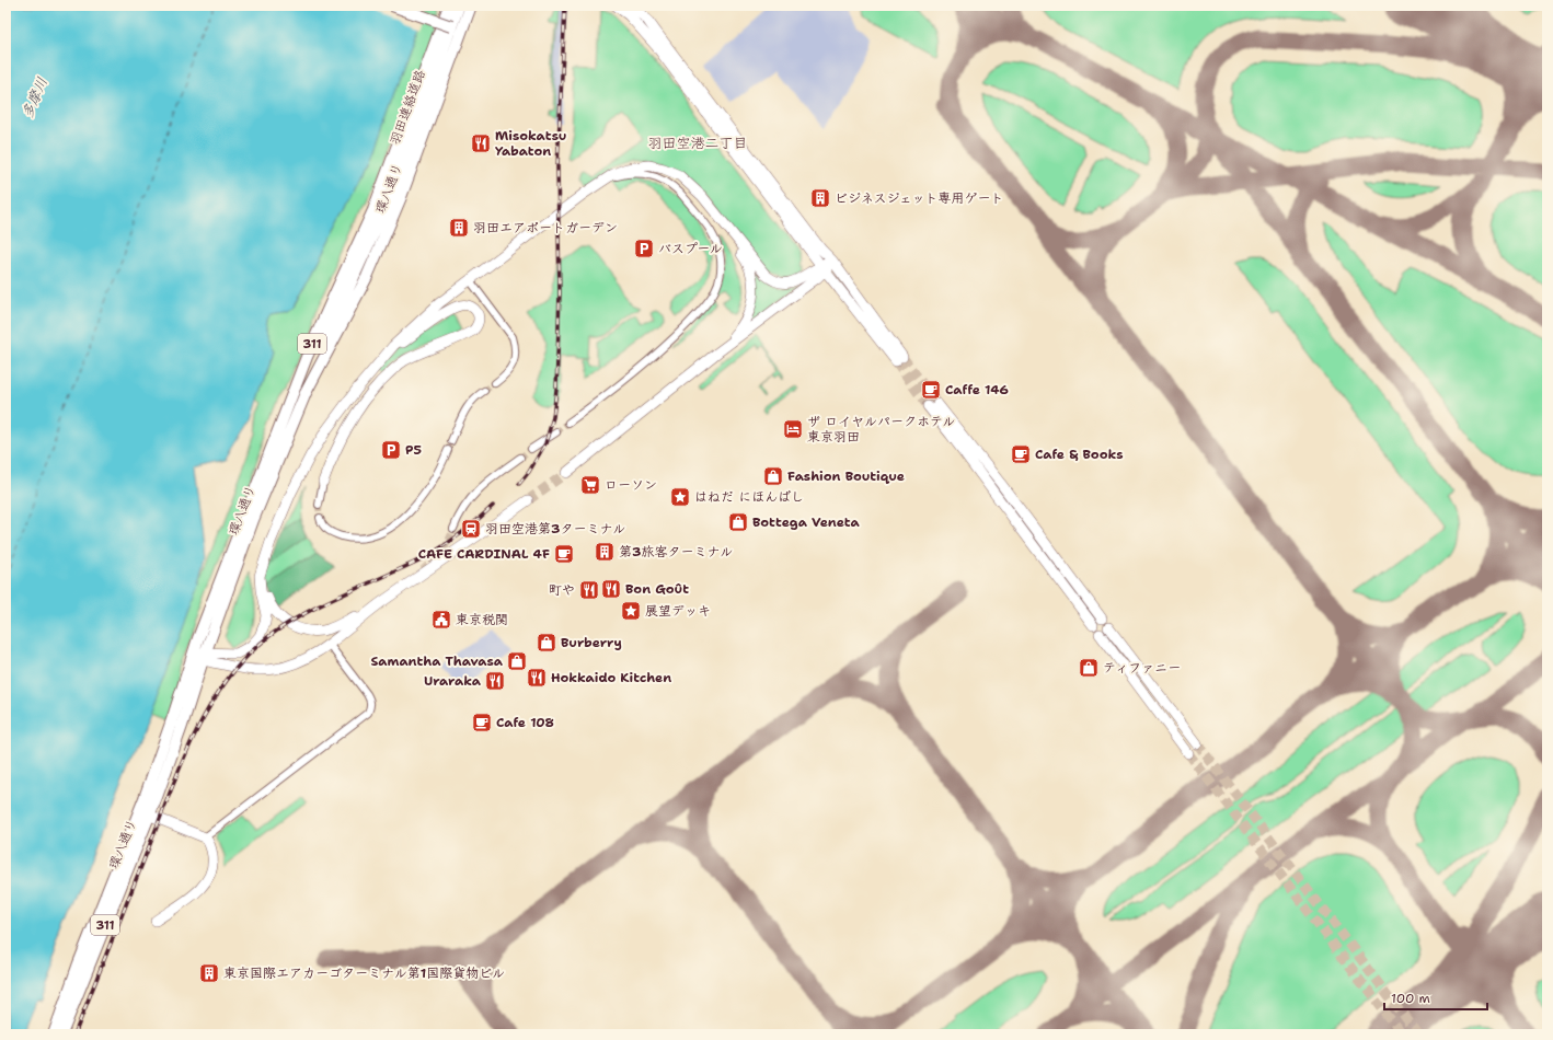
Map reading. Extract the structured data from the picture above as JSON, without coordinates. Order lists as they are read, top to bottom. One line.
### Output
{"streets":{"main road":["羽田連絡道路","環八通り","311"]},"districts":["羽田空港二丁目"],"water":["多摩川"],"places":{"restaurant":["Misokatsu Yabaton","Bon Goût","町や","Hokkaido Kitchen","Uraraka"],"building":["ビジネスジェット専用ゲート","羽田エアポートガーデン","第3旅客ターミナル","東京国際エアカーゴターミナル第1国際貨物ビル"],"parking":["バスプール","P5"],"cafe":["Caffe 146","Cafe & Books","CAFE CARDINAL 4F","Cafe 108"],"hotel":["ザ ロイヤルパークホテル 東京羽田"],"shop":["Fashion Boutique","Bottega Veneta","Burberry","Samantha Thavasa","ティファニー"],"supermarket":["ローソン"],"place":["はねだ にほんばし","展望デッキ"],"station":["羽田空港第3ターミナル"],"public building":["東京税関"]},"scale_bar":"100 m"}
